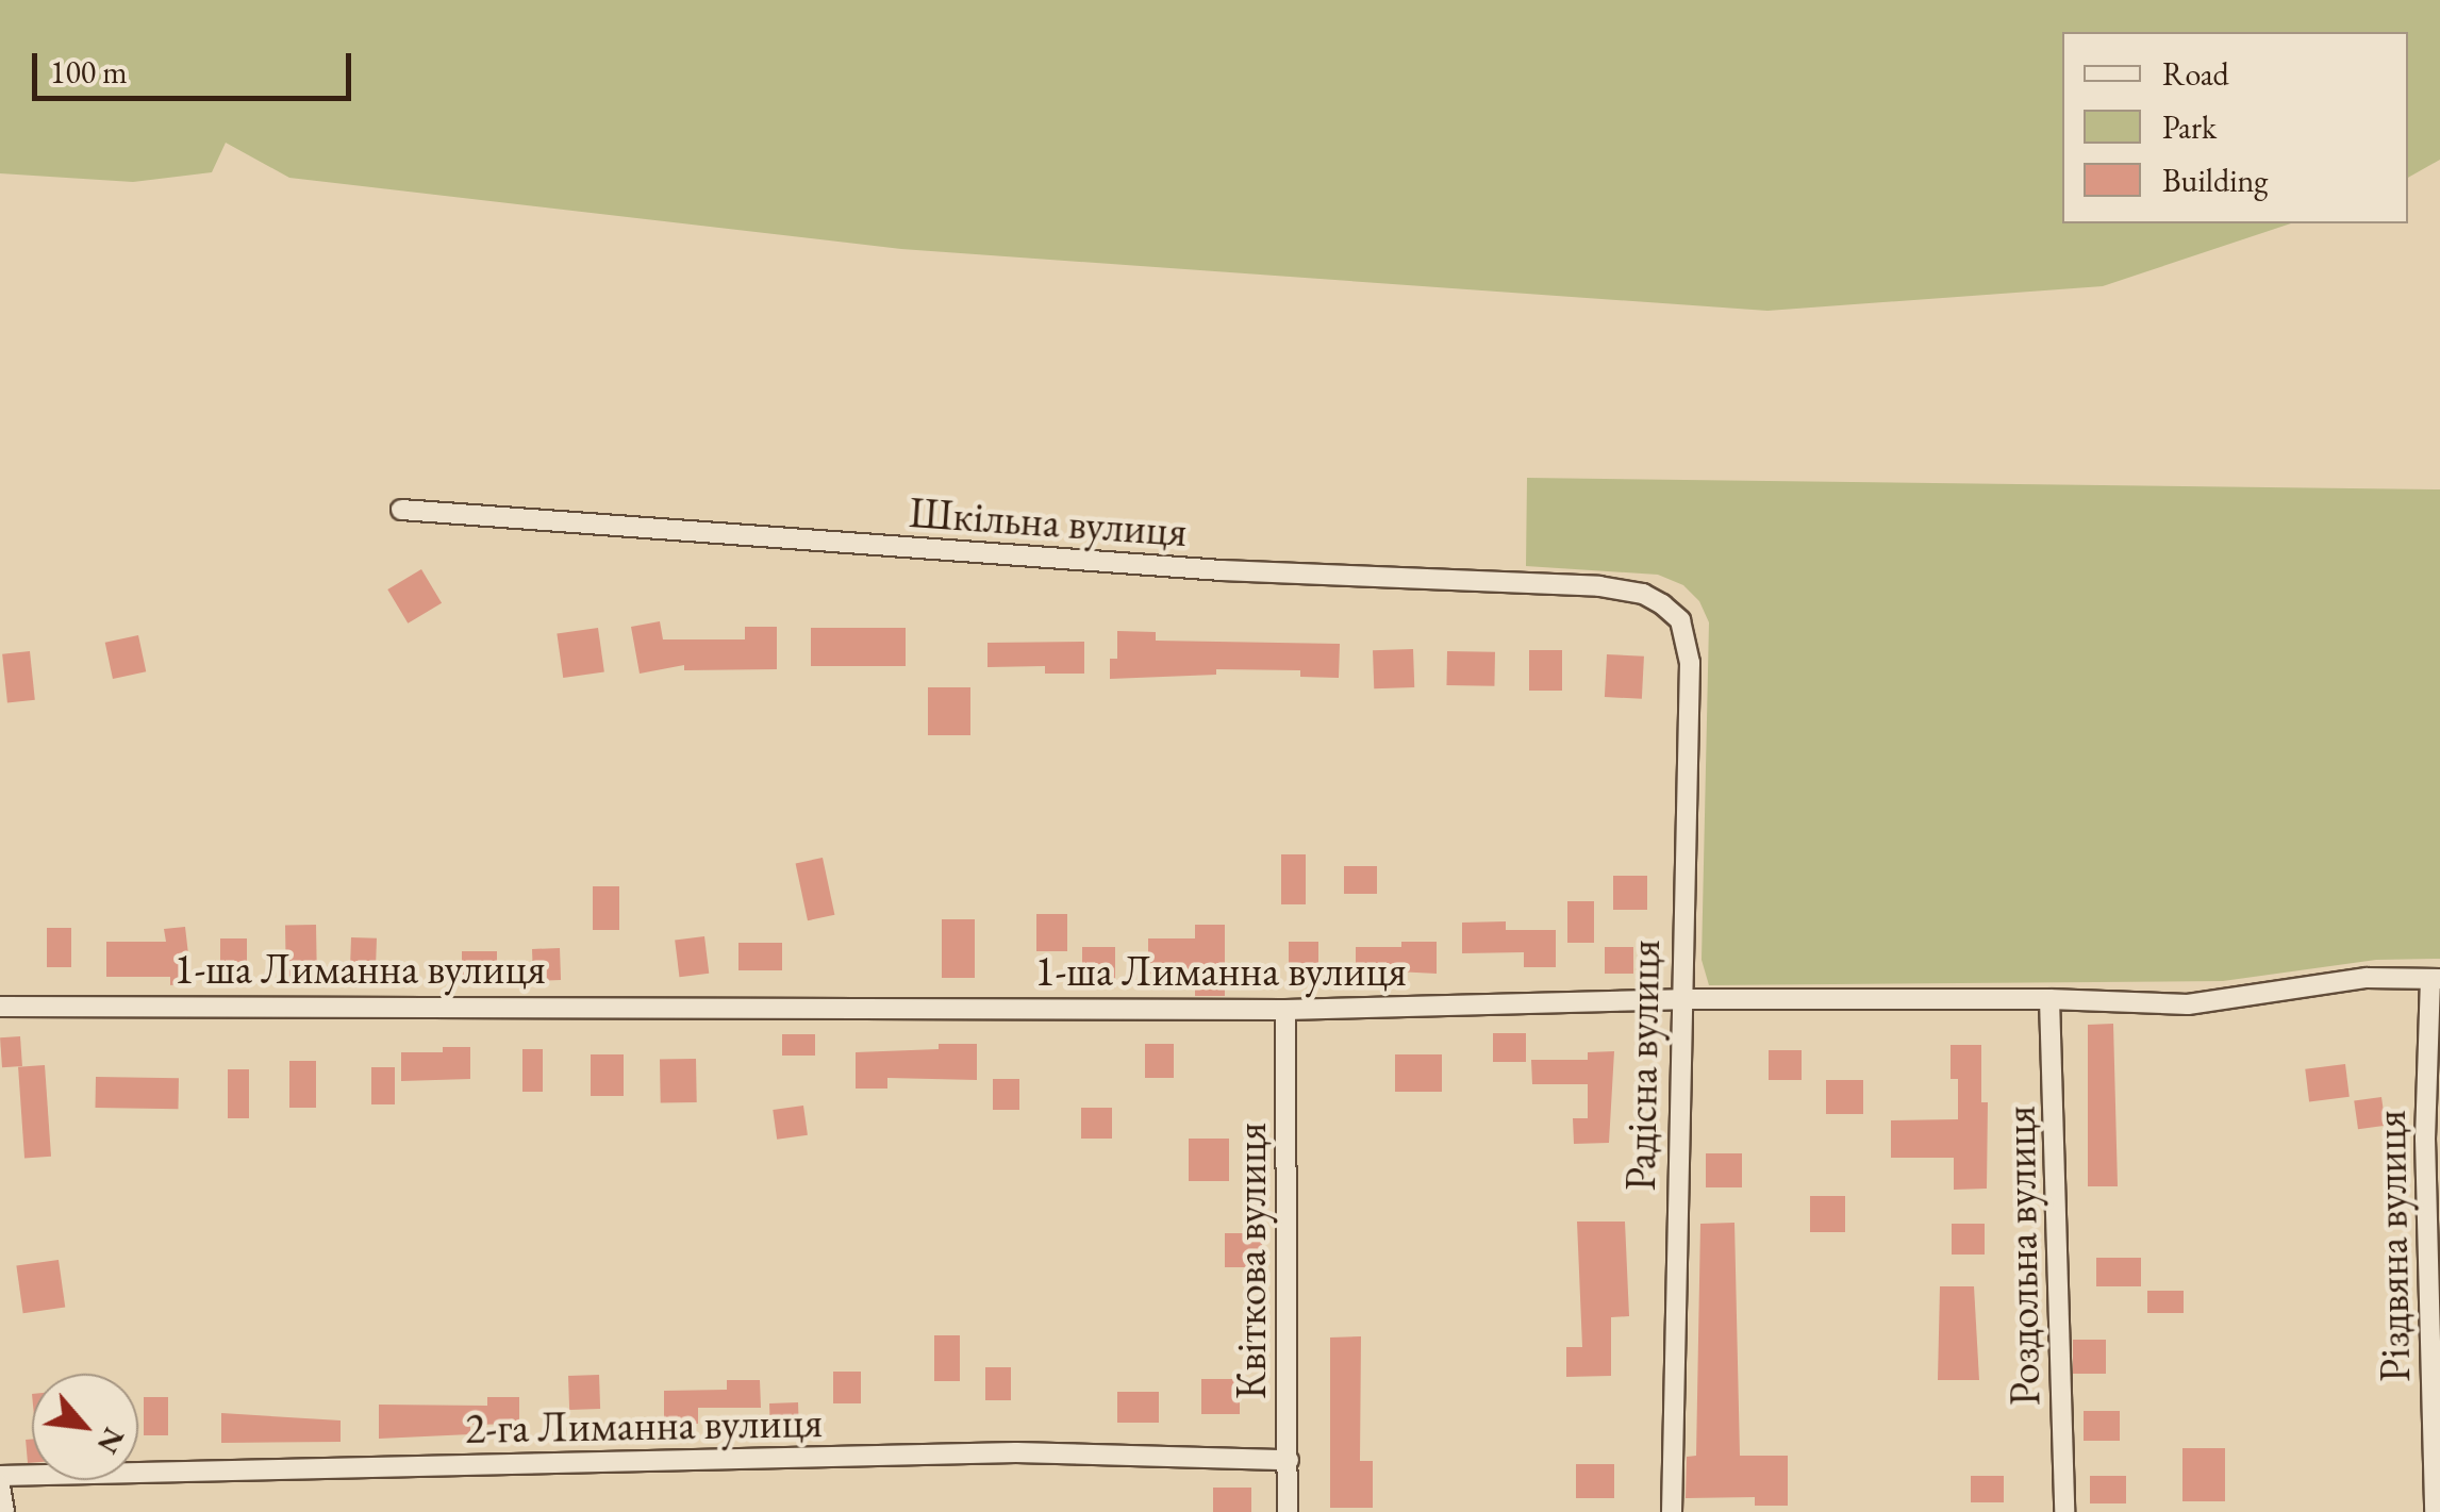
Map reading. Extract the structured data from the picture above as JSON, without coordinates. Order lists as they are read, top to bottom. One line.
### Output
{"streets":{"street":["Шкільна вулиця","1-ша Лиманна вулиця","Радісна вулиця","Різдвяна вулиця","Роздольна вулиця","Квіткова вулиця","2-га Лиманна вулиця"]},"crossings":[["Шкільна вулиця","Радісна вулиця"],["1-ша Лиманна вулиця","Радісна вулиця"],["1-ша Лиманна вулиця","Різдвяна вулиця"],["1-ша Лиманна вулиця","Роздольна вулиця"],["1-ша Лиманна вулиця","Квіткова вулиця"],["Квіткова вулиця","2-га Лиманна вулиця"]],"legend":["Road","Park","Building"],"scale_bar":"100 m","north":"bottom right"}
